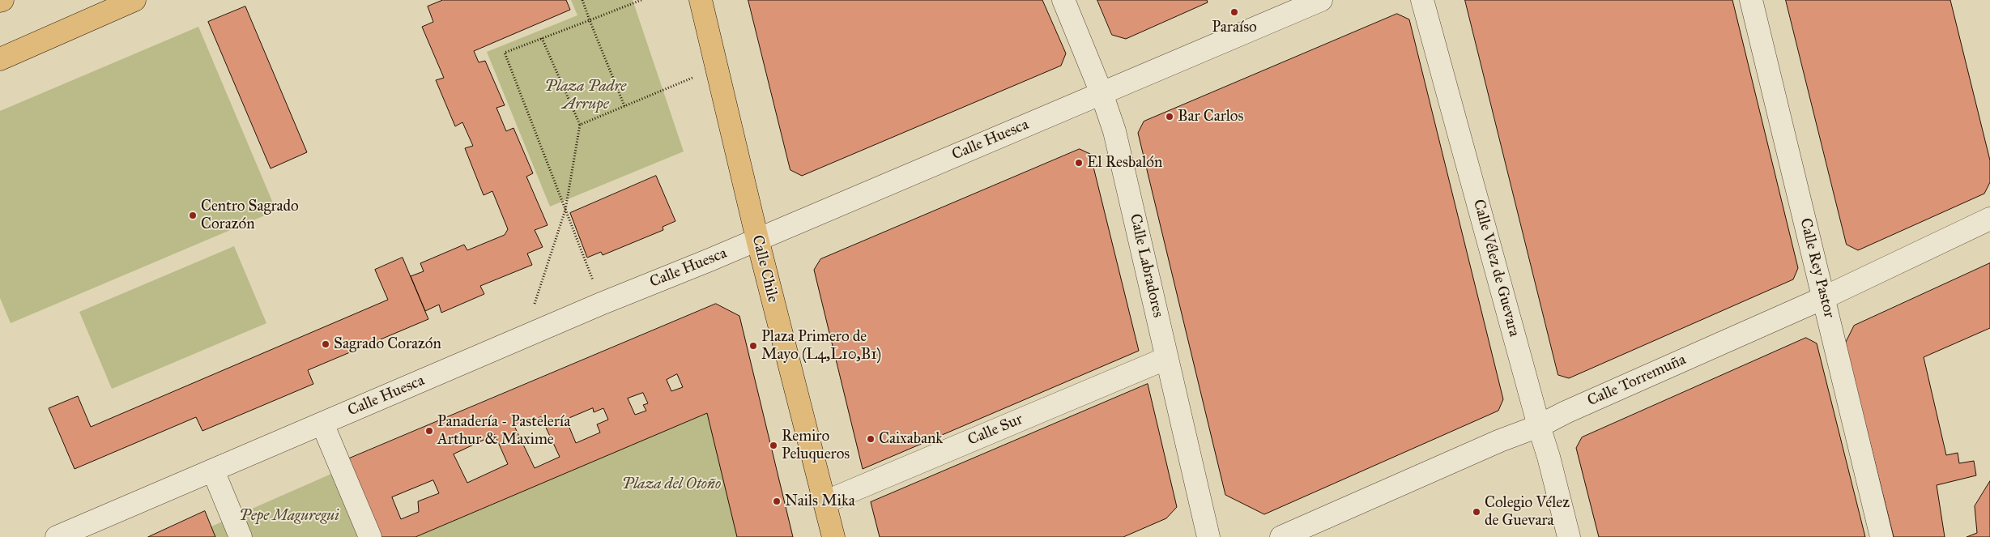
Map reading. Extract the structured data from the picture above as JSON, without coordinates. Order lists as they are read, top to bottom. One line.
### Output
{"streets":{"main road":["Calle Chile"],"street":["Calle Huesca","Calle Labradores","Calle Vélez de Guevara","Calle Rey Pastor","Calle Torremuña","Calle Sur"]},"crossings":[["Calle Huesca","Calle Labradores"],["Calle Huesca","Calle Chile"],["Calle Labradores","Calle Sur"],["Calle Vélez de Guevara","Calle Torremuña"],["Calle Rey Pastor","Calle Torremuña"],["Calle Chile","Calle Sur"]],"parks":["Plaza Padre Arrupe","Plaza del Otoño","Pepe Maguregui"],"places":["Paraíso","Bar Carlos","El Resbalón","Centro Sagrado Corazón","Sagrado Corazón","Plaza Primero de Mayo (L4,L10,B1)","Panadería - Pastelería Arthur & Maxime","Caixabank","Remiro Peluqueros","Nails Mika","Colegio Vélez de Guevara"]}
